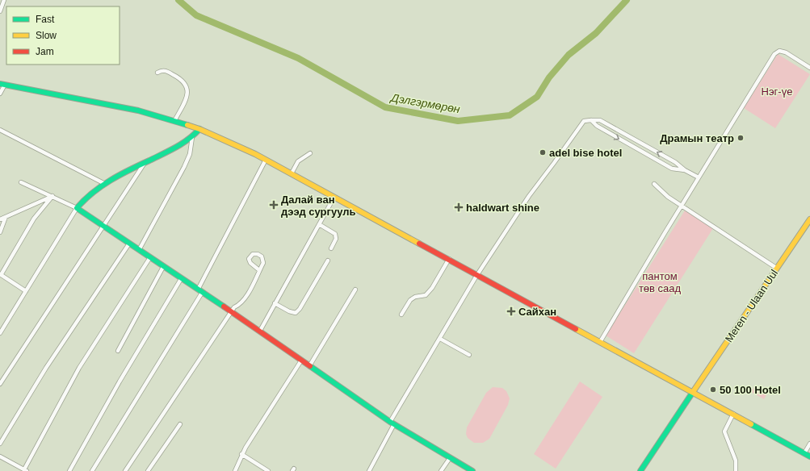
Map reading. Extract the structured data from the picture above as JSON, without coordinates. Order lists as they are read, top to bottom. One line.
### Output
{"streets":{"main road":["Meren - Ulaan Uul"]},"water":["Дэлгэрмөрөн"],"parks":["Нэг-үе","пантом төв саад"],"places":{"other":["Драмын театр","adel bise hotel","50 100 Hotel"],"health":["Далай ван дээд сургууль","haldwart shine","Сайхан"]},"legend":["Fast","Slow","Jam"]}
